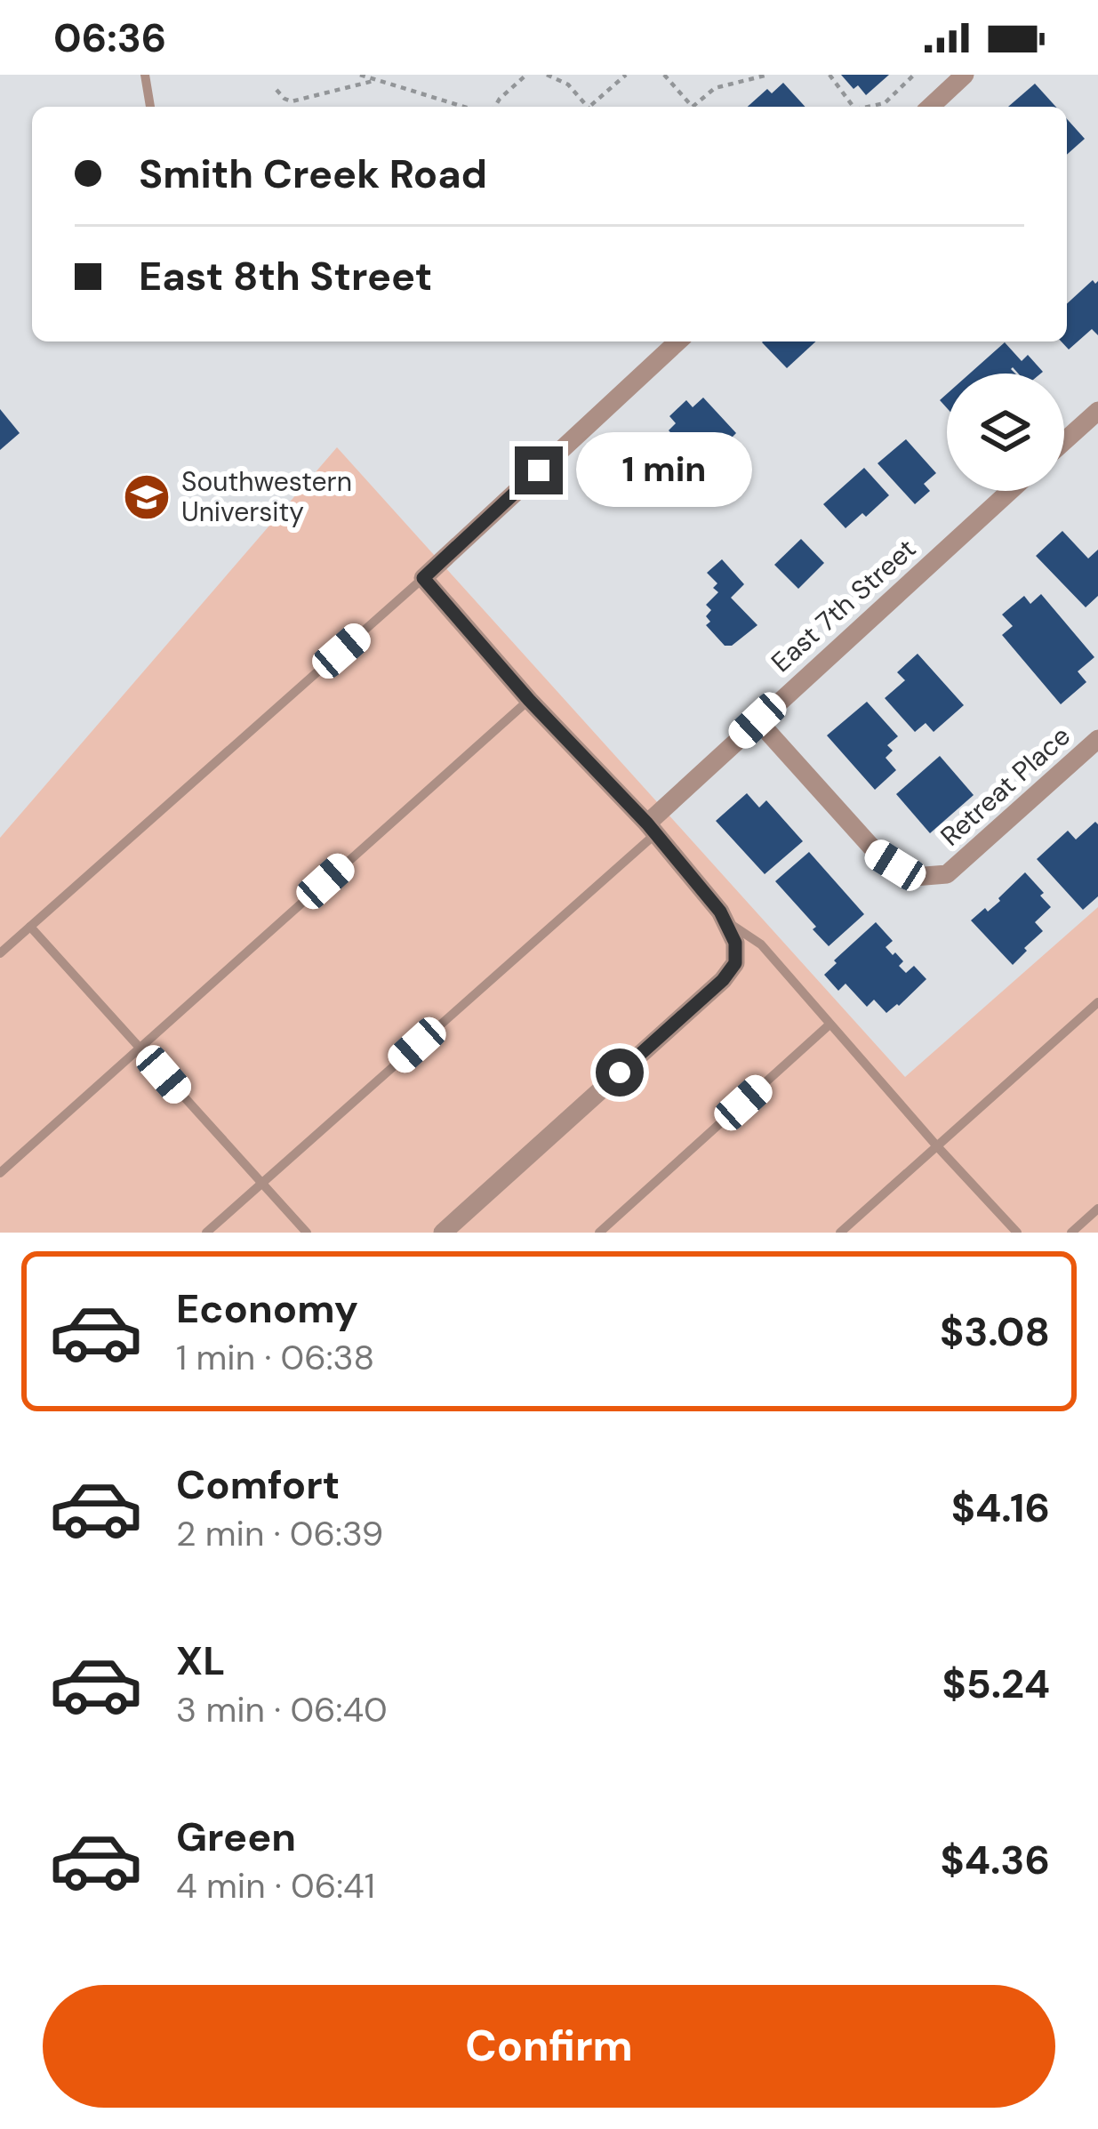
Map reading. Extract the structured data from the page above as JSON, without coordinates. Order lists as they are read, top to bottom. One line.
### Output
{"streets":{"street":["East 7th Street","Retreat Place"]},"crossings":[["East 7th Street","Retreat Place"]],"places":{"school or university":["Southwestern University"]},"page":{"status":"06:36","banner":["Smith Creek Road","East 8th Street"],"bubble":"1 min","list":[{"name":"Economy","note":"1 min · 06:38","value":"$3.08"},{"name":"Comfort","note":"2 min · 06:39","value":"$4.16"},{"name":"XL","note":"3 min · 06:40","value":"$5.24"},{"name":"Green","note":"4 min · 06:41","value":"$4.36"}],"buttons":"Confirm"}}
